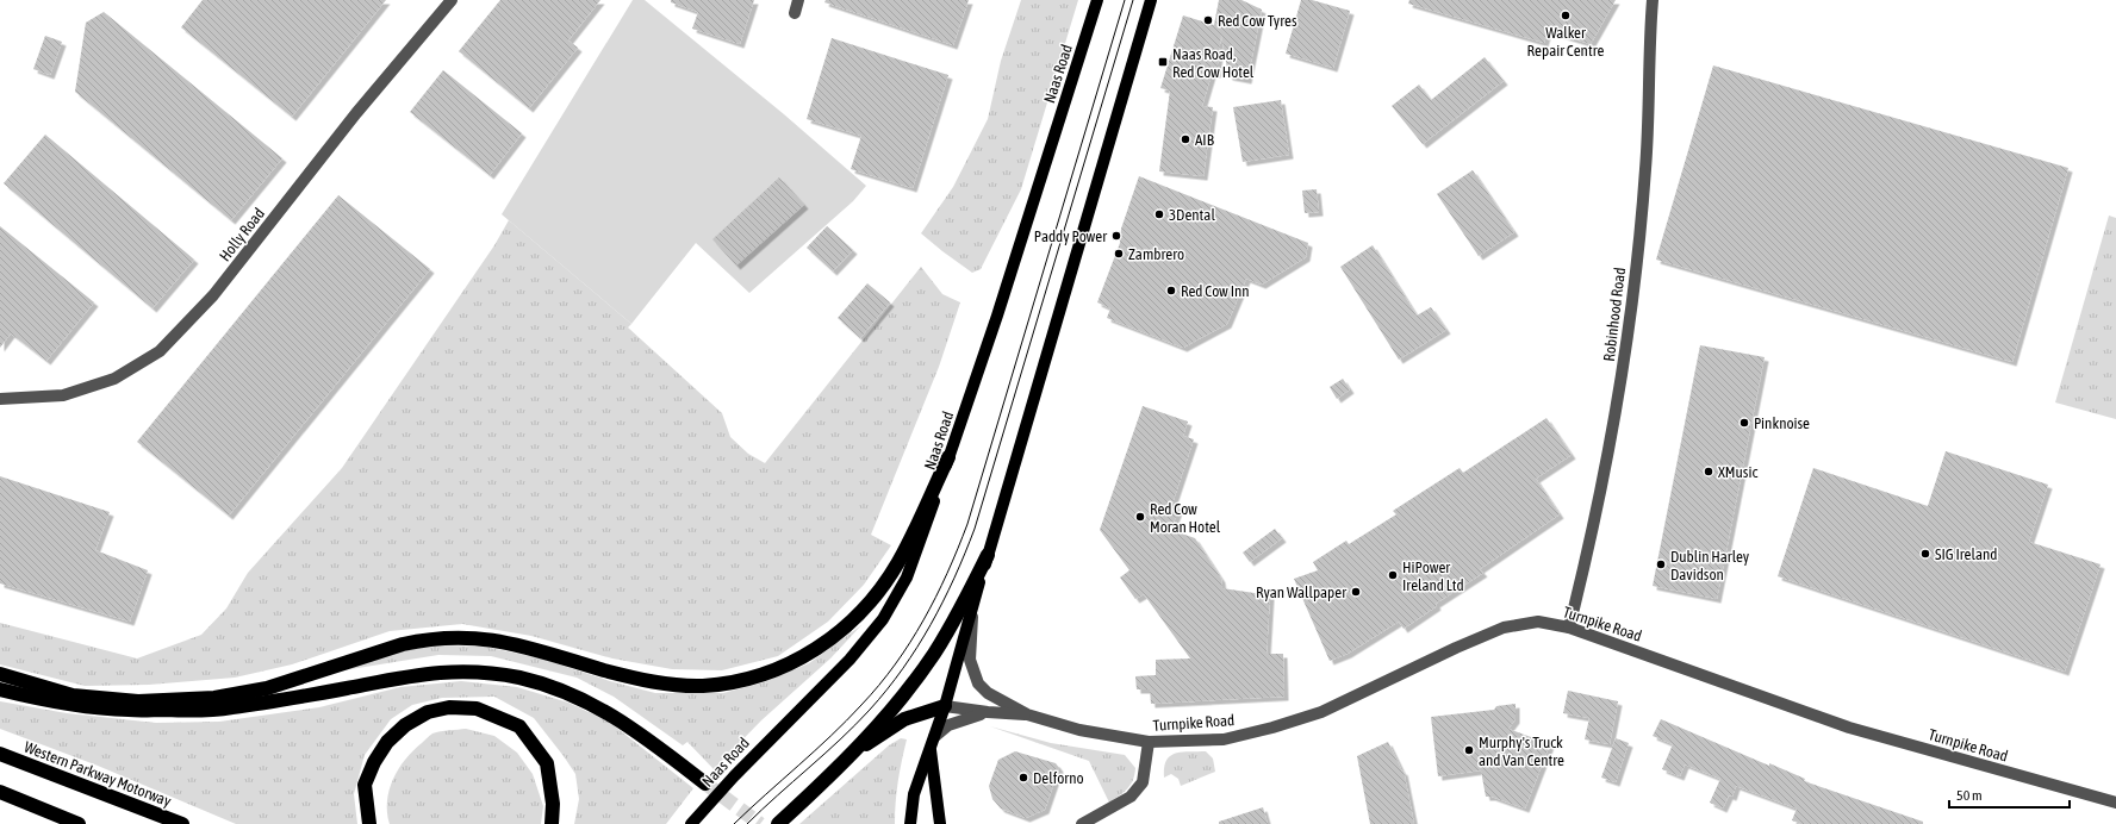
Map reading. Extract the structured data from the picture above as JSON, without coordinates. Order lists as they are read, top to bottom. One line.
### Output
{"streets":{"highway":["Western Parkway Motorway"],"main road":["Naas Road"],"street":["Holly Road","Robinhood Road","Turnpike Road"]},"crossings":[["Robinhood Road","Turnpike Road"]],"places":{"other":["Walker Repair Centre","Red Cow Tyres","AIB","3Dental","Paddy Power","Zambrero","Red Cow Inn","Pinknoise","XMusic","Red Cow Moran Hotel","SIG Ireland","Dublin Harley Davidson","HiPower Ireland Ltd","Ryan Wallpaper","Murphy's Truck and Van Centre","Delforno"],"transit":["Naas Road, Red Cow Hotel"]},"scale_bar":"50 m"}
